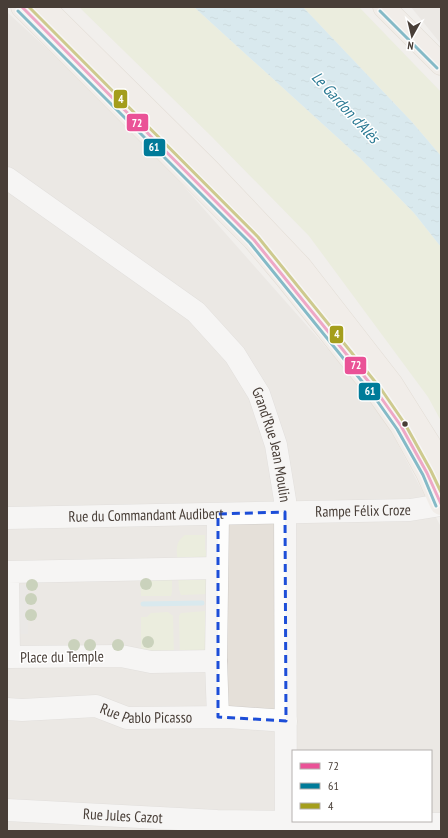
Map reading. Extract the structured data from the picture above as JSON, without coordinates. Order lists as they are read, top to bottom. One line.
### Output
{"streets":{"street":["Grand'Rue Jean Moulin","Rampe Félix Croze","Rue du Commandant Audibert","Place du Temple","Rue Pablo Picasso","Rue Jules Cazot"]},"crossings":[["Grand'Rue Jean Moulin","Rampe Félix Croze"],["Grand'Rue Jean Moulin","Rue du Commandant Audibert"],["Grand'Rue Jean Moulin","Rue Pablo Picasso"],["Grand'Rue Jean Moulin","Rue Jules Cazot"],["Rampe Félix Croze","Rue du Commandant Audibert"]],"water":["Le Gardon d'Alès"],"lines":["transit line 72","transit line 4","transit line 61"],"legend":["72","61","4"],"north":"bottom"}
